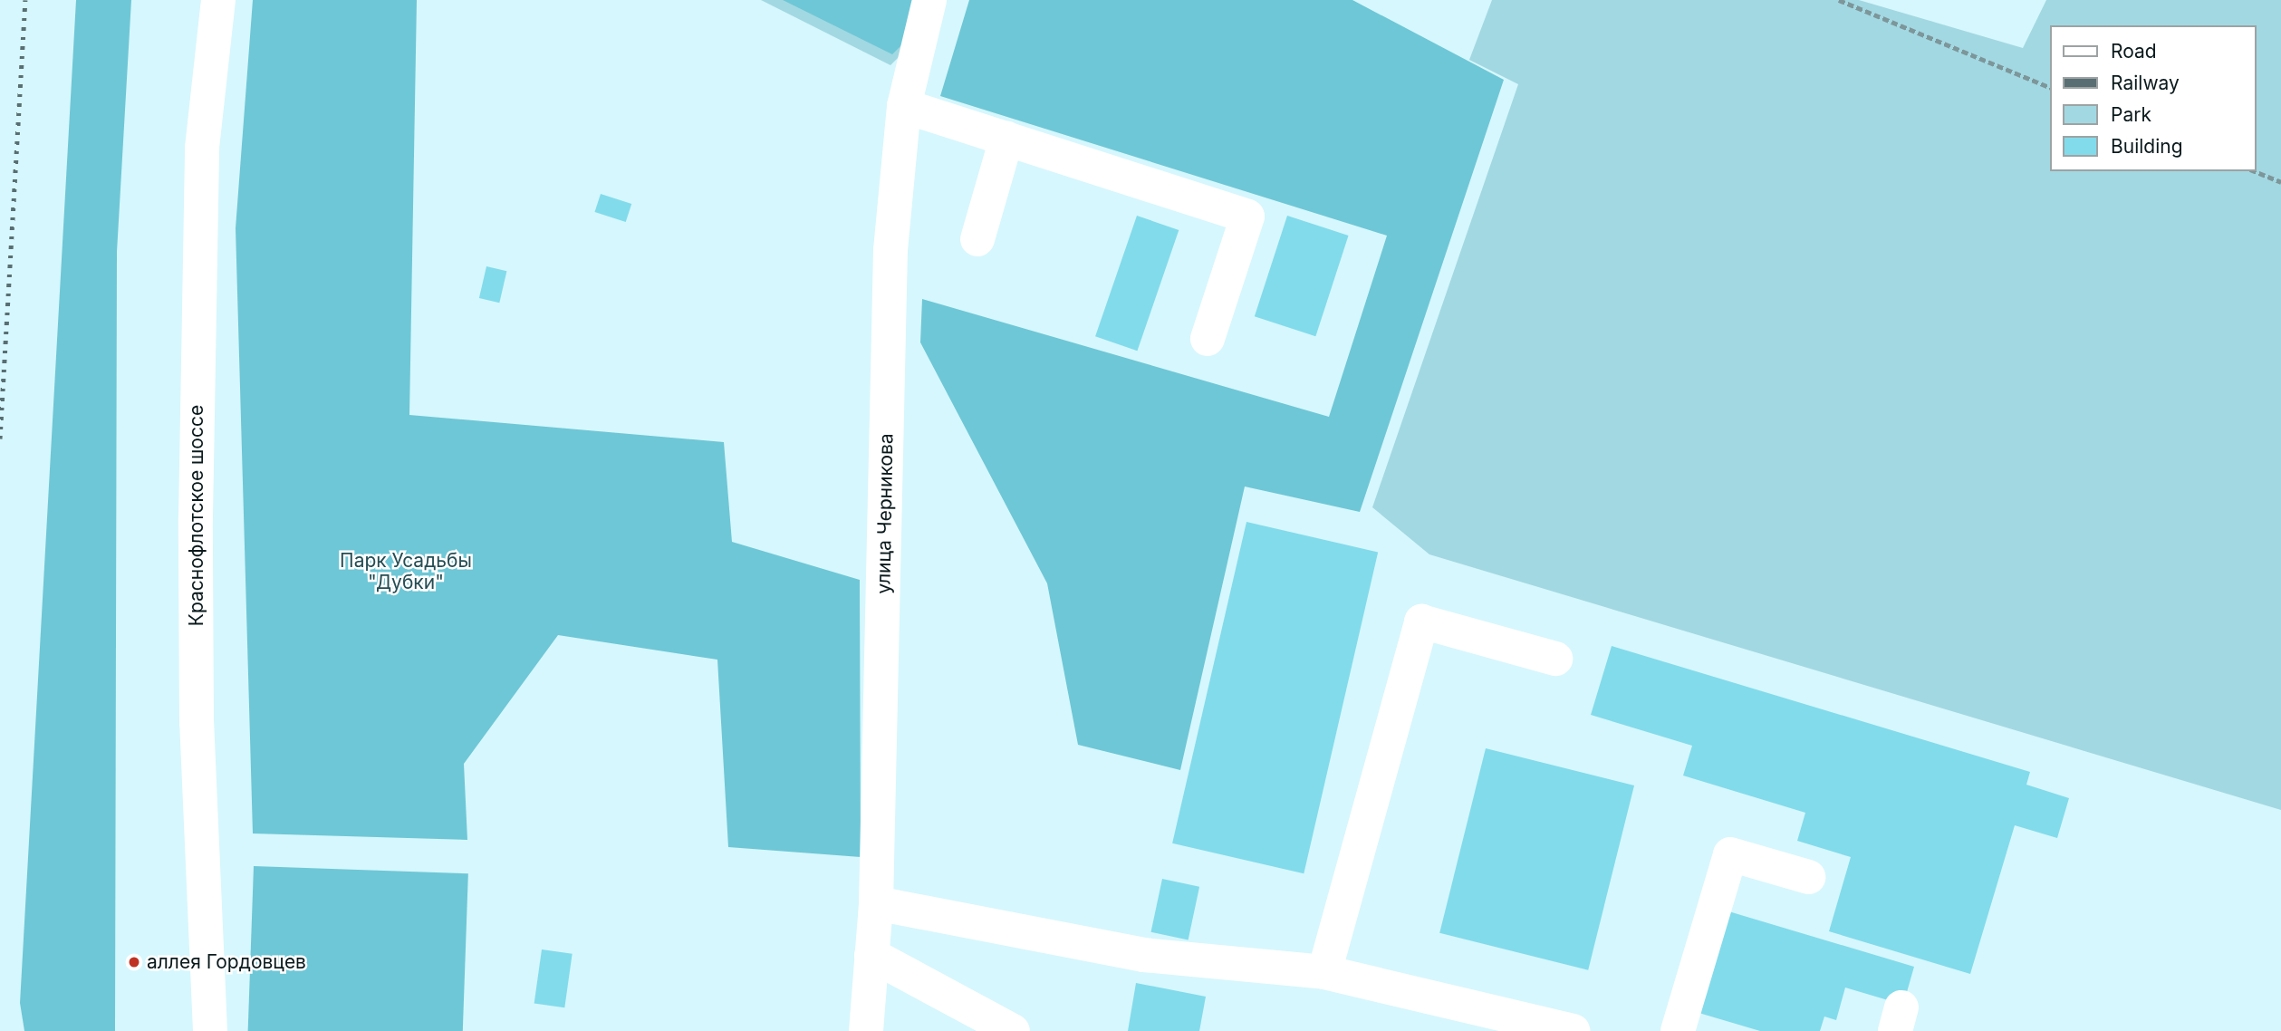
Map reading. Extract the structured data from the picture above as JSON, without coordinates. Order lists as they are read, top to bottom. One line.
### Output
{"streets":{"street":["улица Черникова","Краснофлотское шоссе"]},"parks":["Парк Усадьбы \"Дубки\""],"places":["аллея Гордовцев"],"legend":["Road","Railway","Park","Building"]}
